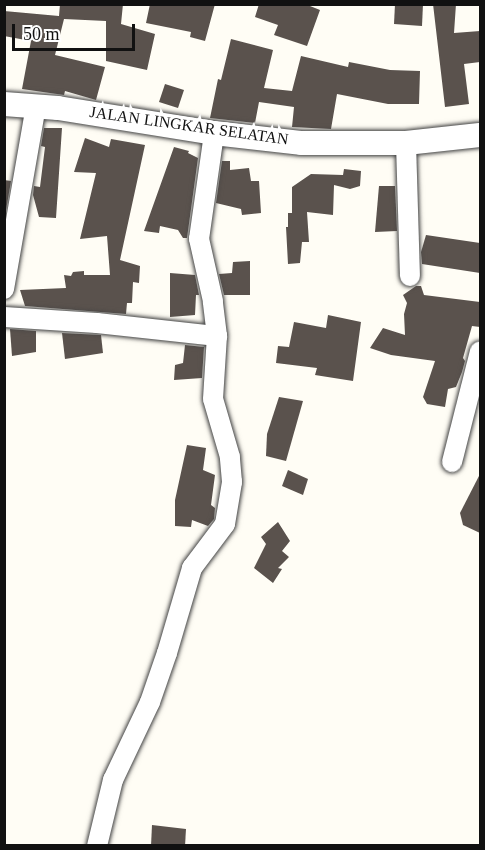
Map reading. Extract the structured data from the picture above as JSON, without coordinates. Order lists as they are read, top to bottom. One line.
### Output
{"streets":{"street":["JALAN LINGKAR SELATAN"]},"scale_bar":"50 m"}
